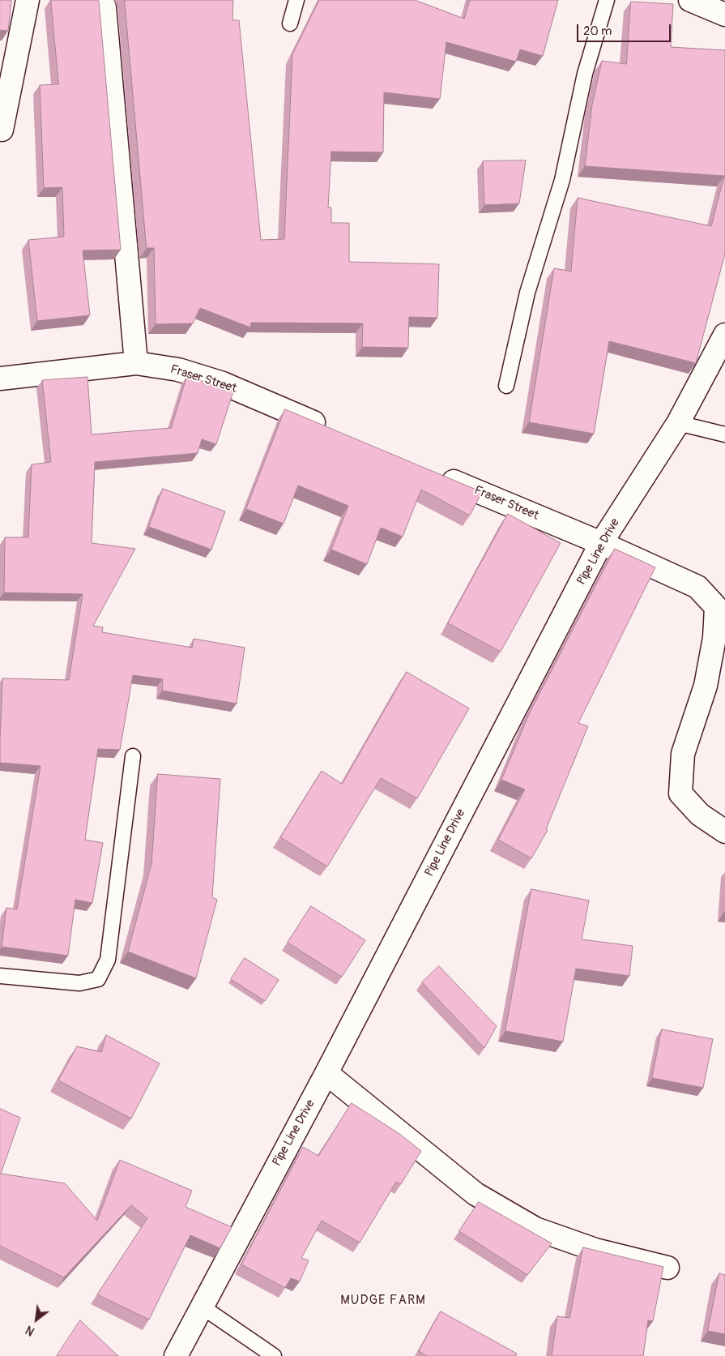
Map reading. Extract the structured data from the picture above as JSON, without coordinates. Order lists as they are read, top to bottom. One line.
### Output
{"streets":{"street":["Fraser Street","Pipe Line Drive"]},"crossings":[["Fraser Street","Pipe Line Drive"]],"districts":["MUDGE FARM"],"scale_bar":"20 m","north":"bottom left"}
